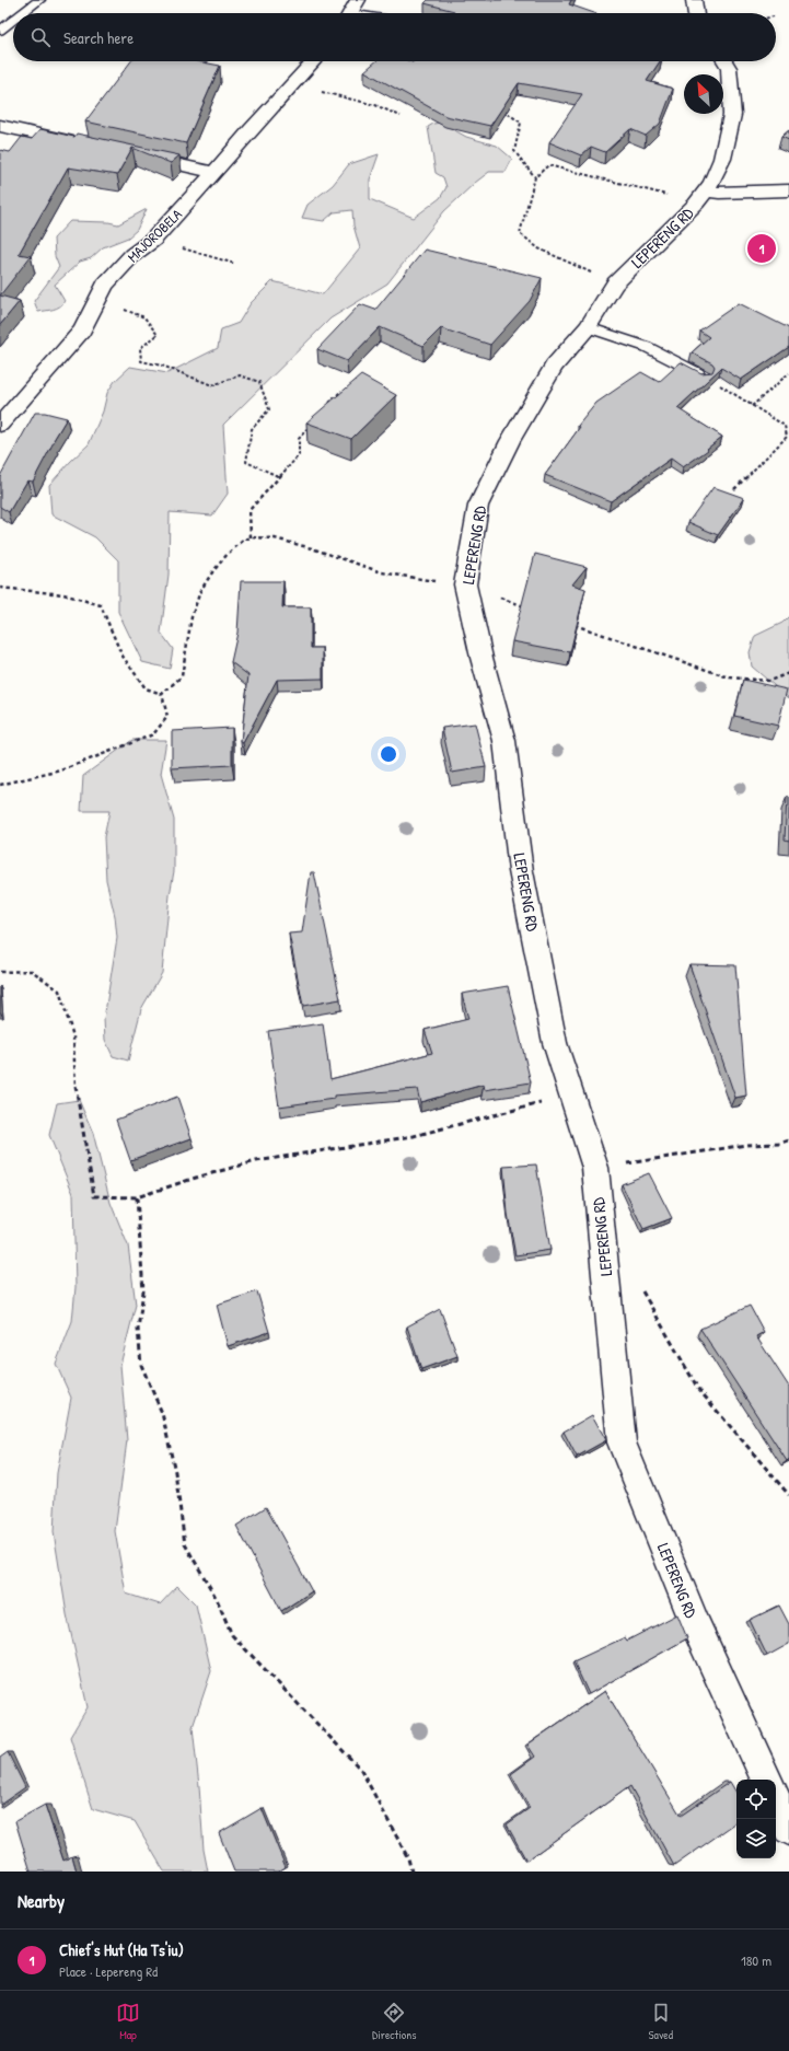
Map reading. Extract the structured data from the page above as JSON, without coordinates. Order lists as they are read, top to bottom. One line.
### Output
{"streets":{"street":["MAJOROBELA","LEPERENG RD"]},"north":"top left","page":{"search":"Search here","pins":"1","heading":"Nearby","list":[{"mark":"1","name":"Chief's Hut (Ha Ts'iu)","note":"Place · Lepereng Rd","value":"180 m"}],"nav":["Map","Directions","Saved"]}}
